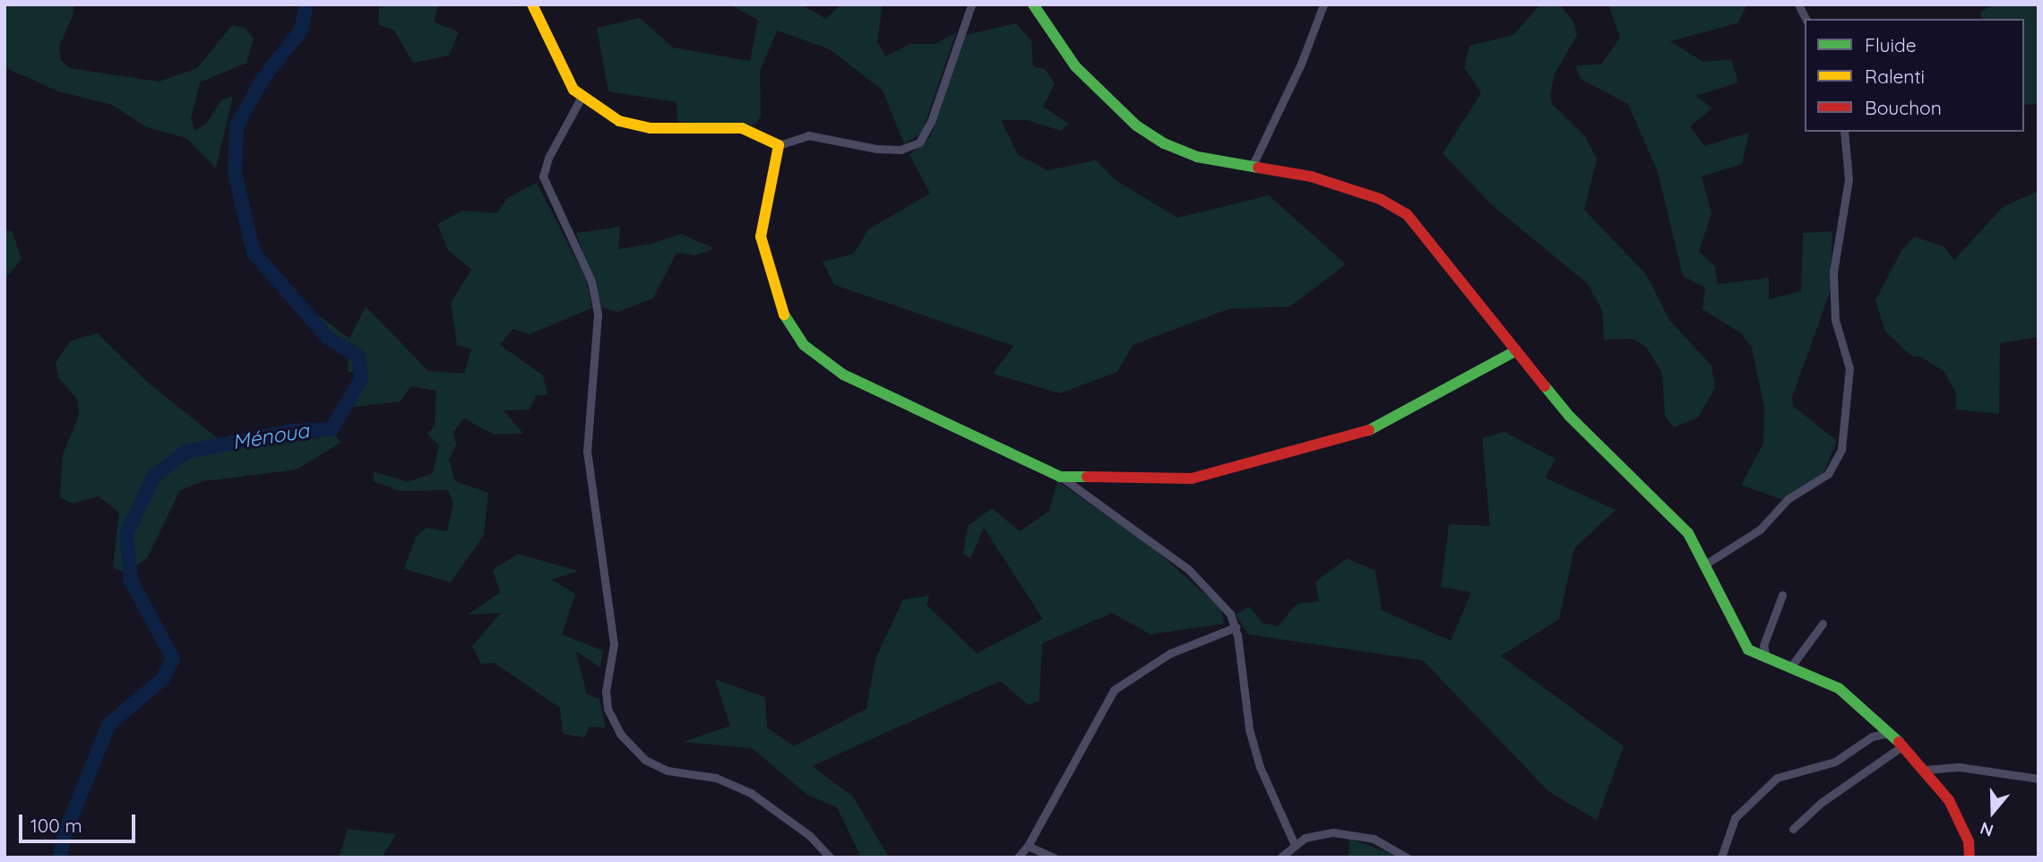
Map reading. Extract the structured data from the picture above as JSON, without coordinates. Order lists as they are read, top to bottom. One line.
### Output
{"water":["Ménoua"],"legend":["Fluide","Ralenti","Bouchon"],"scale_bar":"100 m","north":"bottom"}
